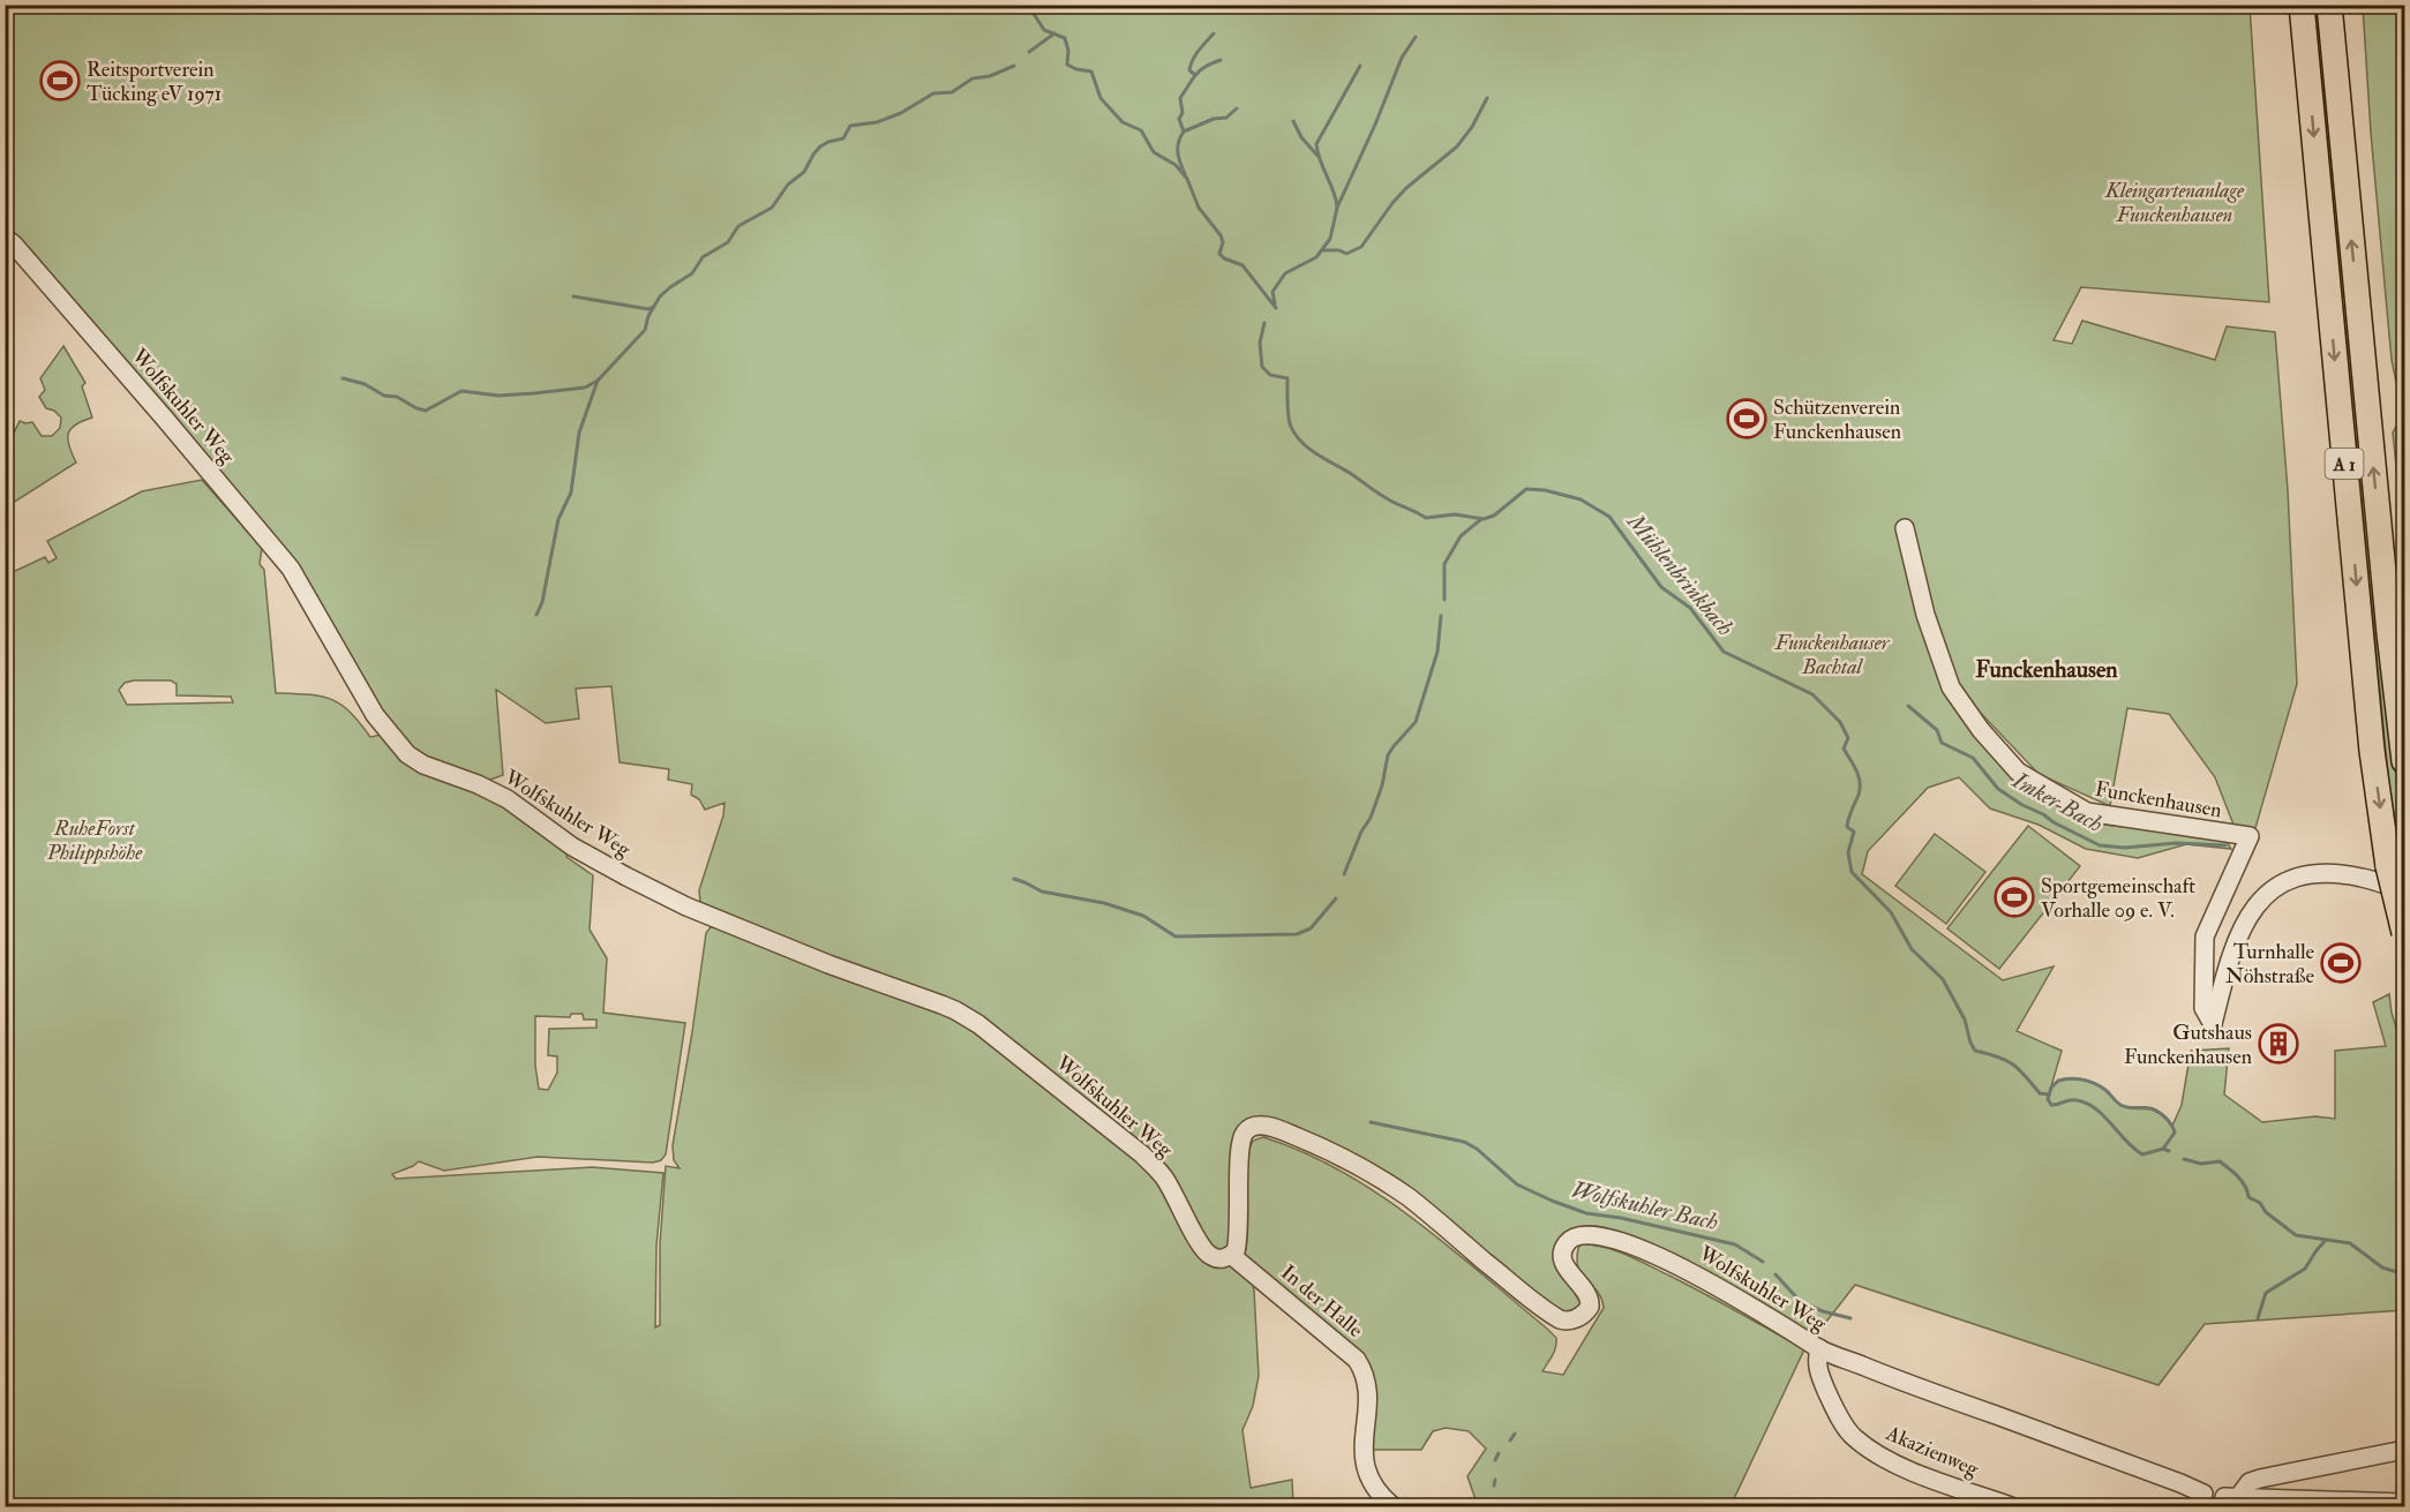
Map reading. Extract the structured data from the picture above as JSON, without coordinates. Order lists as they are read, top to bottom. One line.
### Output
{"streets":{"highway":["A 1"],"street":["Wolfskuhler Weg","Funckenhausen","In der Halle","Akazienweg"]},"crossings":[["Wolfskuhler Weg","In der Halle"],["Wolfskuhler Weg","Akazienweg"]],"districts":["Funckenhausen"],"water":["Mühlenbrinkbach","Imker Bach","Wolfskuhler Bach"],"parks":["Kleingartenanlage Funckenhausen","Funckenhauser Bachtal","RuheForst Philippshöhe"],"places":{"sports":["Reitsportverein Tücking eV 1971","Schützenverein Funckenhausen","Sportgemeinschaft Vorhalle 09 e. V.","Turnhalle Nöhstraße"],"building":["Gutshaus Funckenhausen"]}}
